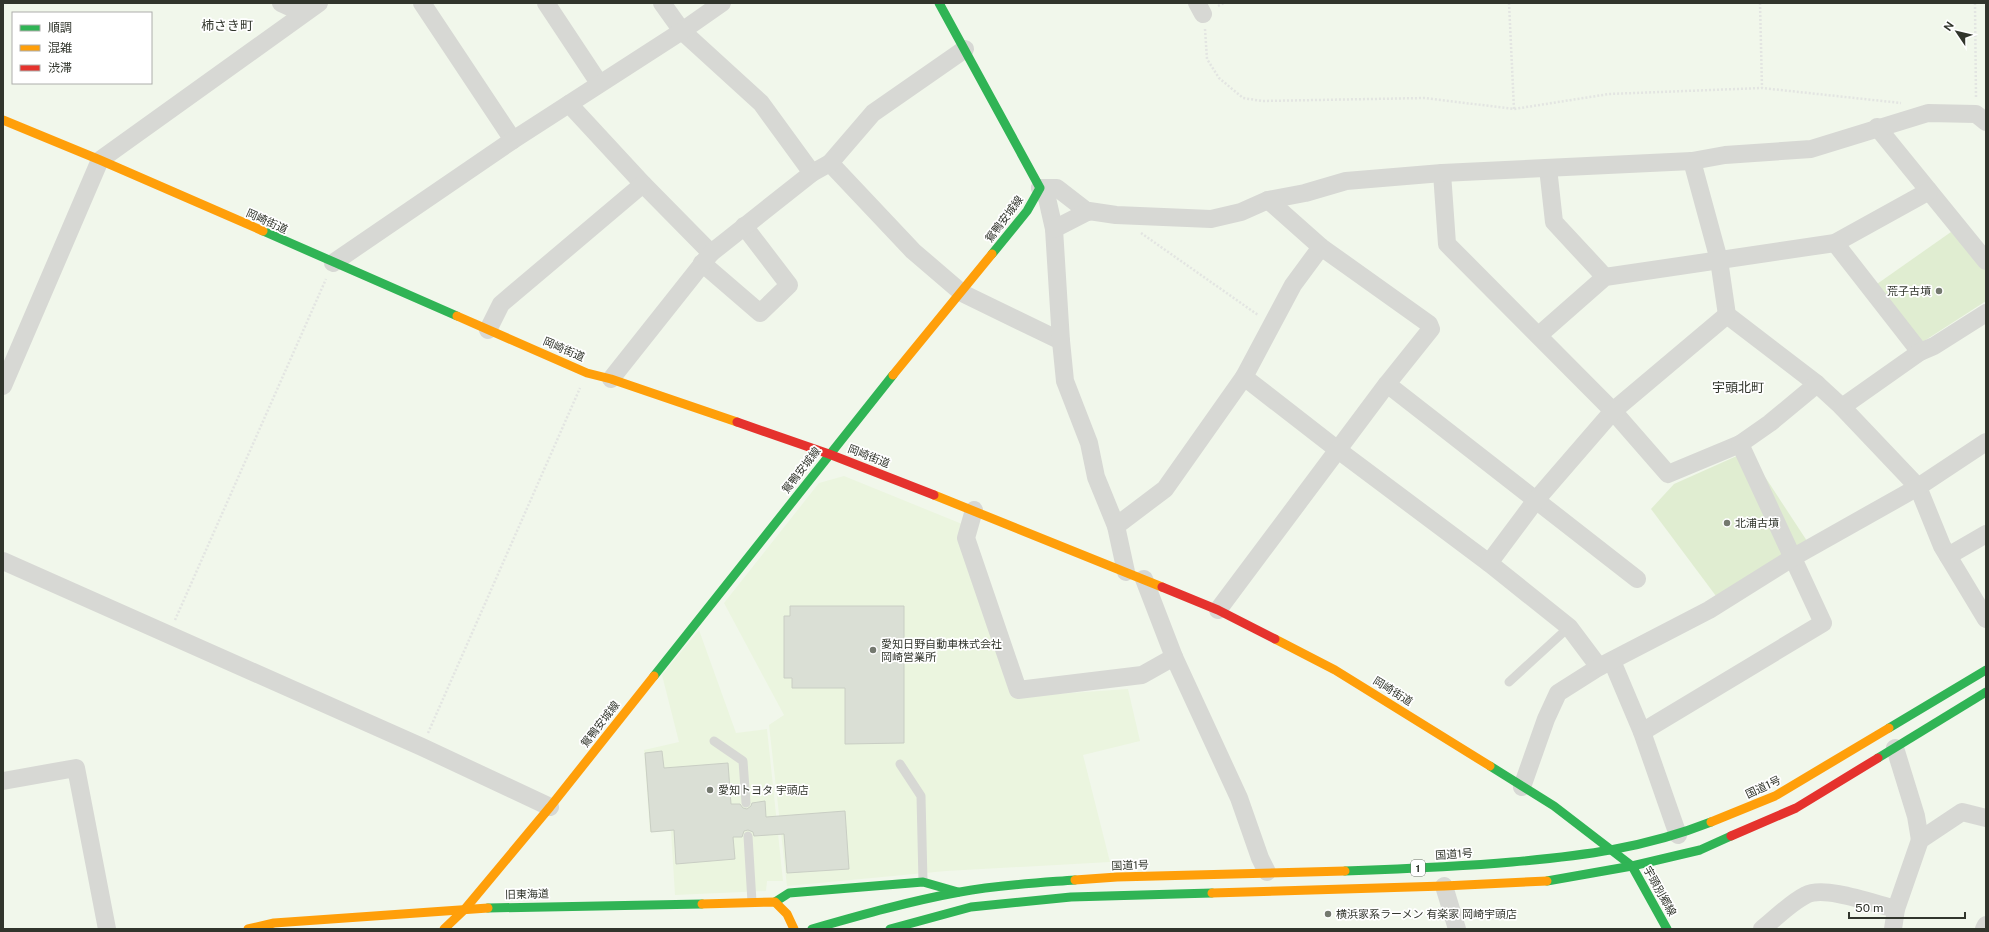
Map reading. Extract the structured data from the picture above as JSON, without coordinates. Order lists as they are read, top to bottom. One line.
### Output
{"streets":{"main road":["鴛鴨安城線","岡崎街道","国道1号","1","宇頭別郷線","旧東海道"]},"crossings":[["鴛鴨安城線","岡崎街道"],["鴛鴨安城線","旧東海道"],["岡崎街道","国道1号"],["岡崎街道","宇頭別郷線"],["国道1号","宇頭別郷線"],["1","宇頭別郷線"]],"districts":["柿さき町","宇頭北町"],"places":["荒子古墳","北浦古墳","愛知日野自動車株式会社 岡崎営業所","愛知トヨタ 宇頭店","横浜家系ラーメン 有楽家 岡崎宇頭店"],"legend":["順調","混雑","渋滞"],"scale_bar":"50 m","north":"top left"}
